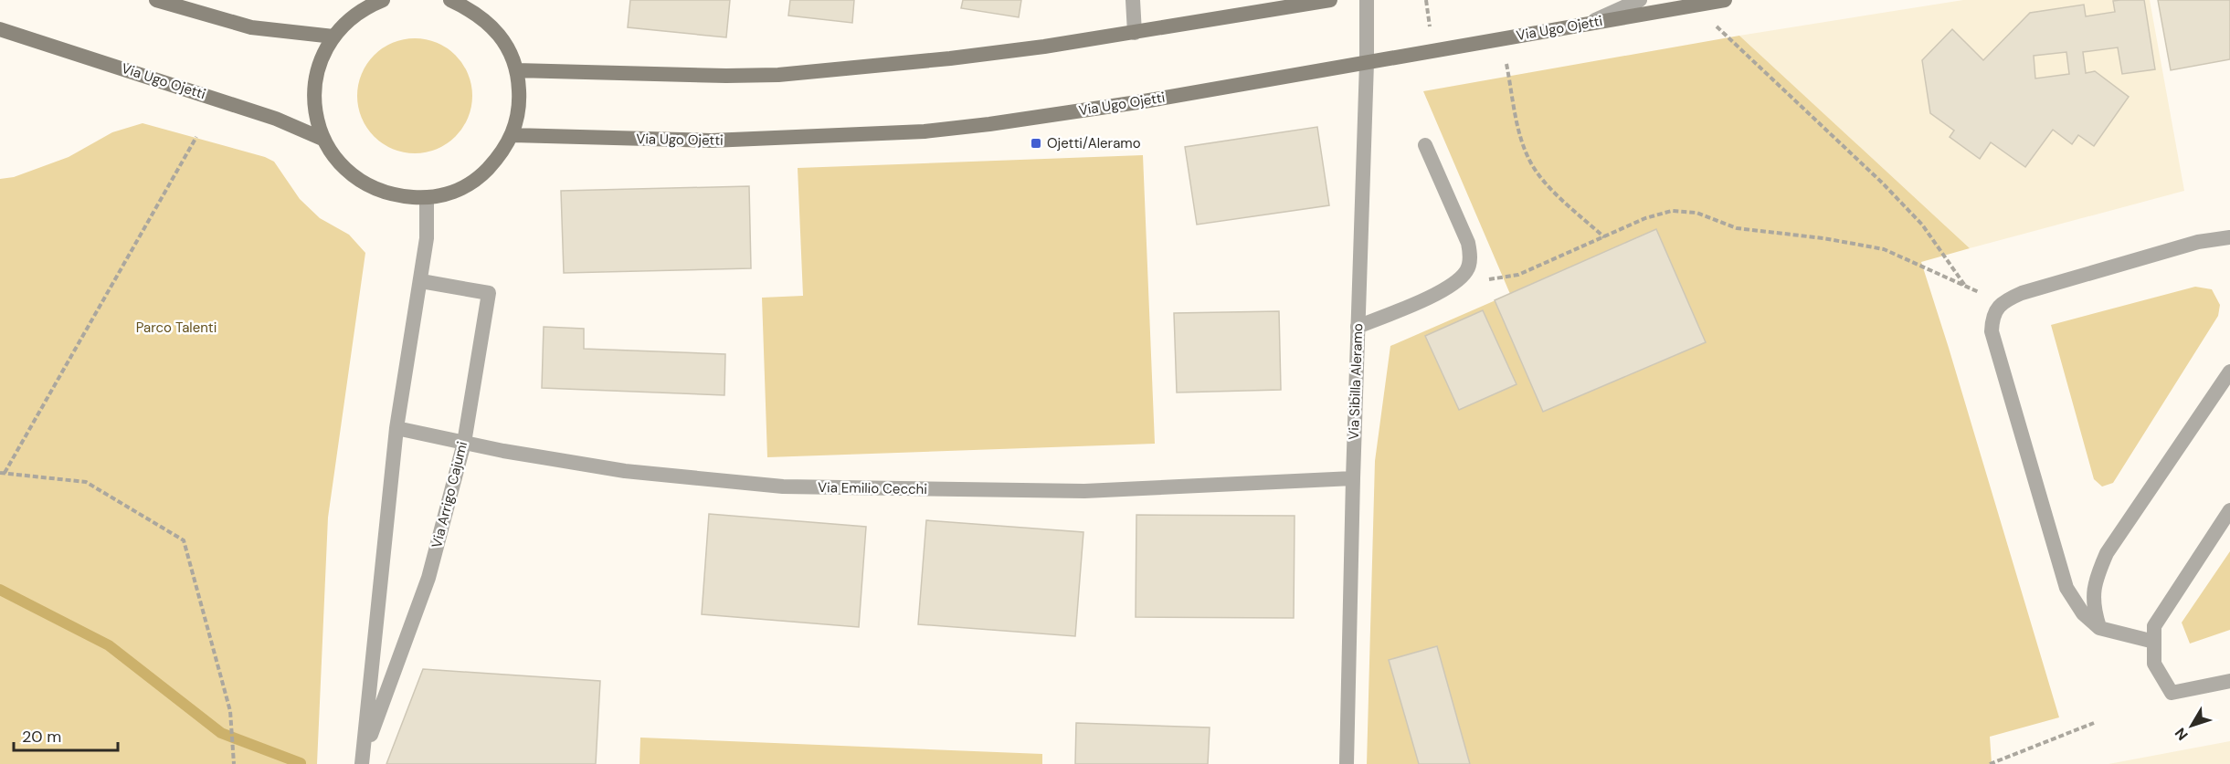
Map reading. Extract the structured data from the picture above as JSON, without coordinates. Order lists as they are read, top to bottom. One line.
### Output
{"streets":{"main road":["Via Ugo Ojetti"],"street":["Via Sibilla Aleramo","Via Emilio Cecchi","Via Arrigo Cajumi"]},"crossings":[["Via Ugo Ojetti","Via Sibilla Aleramo"],["Via Sibilla Aleramo","Via Emilio Cecchi"],["Via Emilio Cecchi","Via Arrigo Cajumi"]],"parks":["Parco Talenti"],"places":{"transit":["Ojetti/Aleramo"]},"scale_bar":"20 m","north":"bottom left"}
